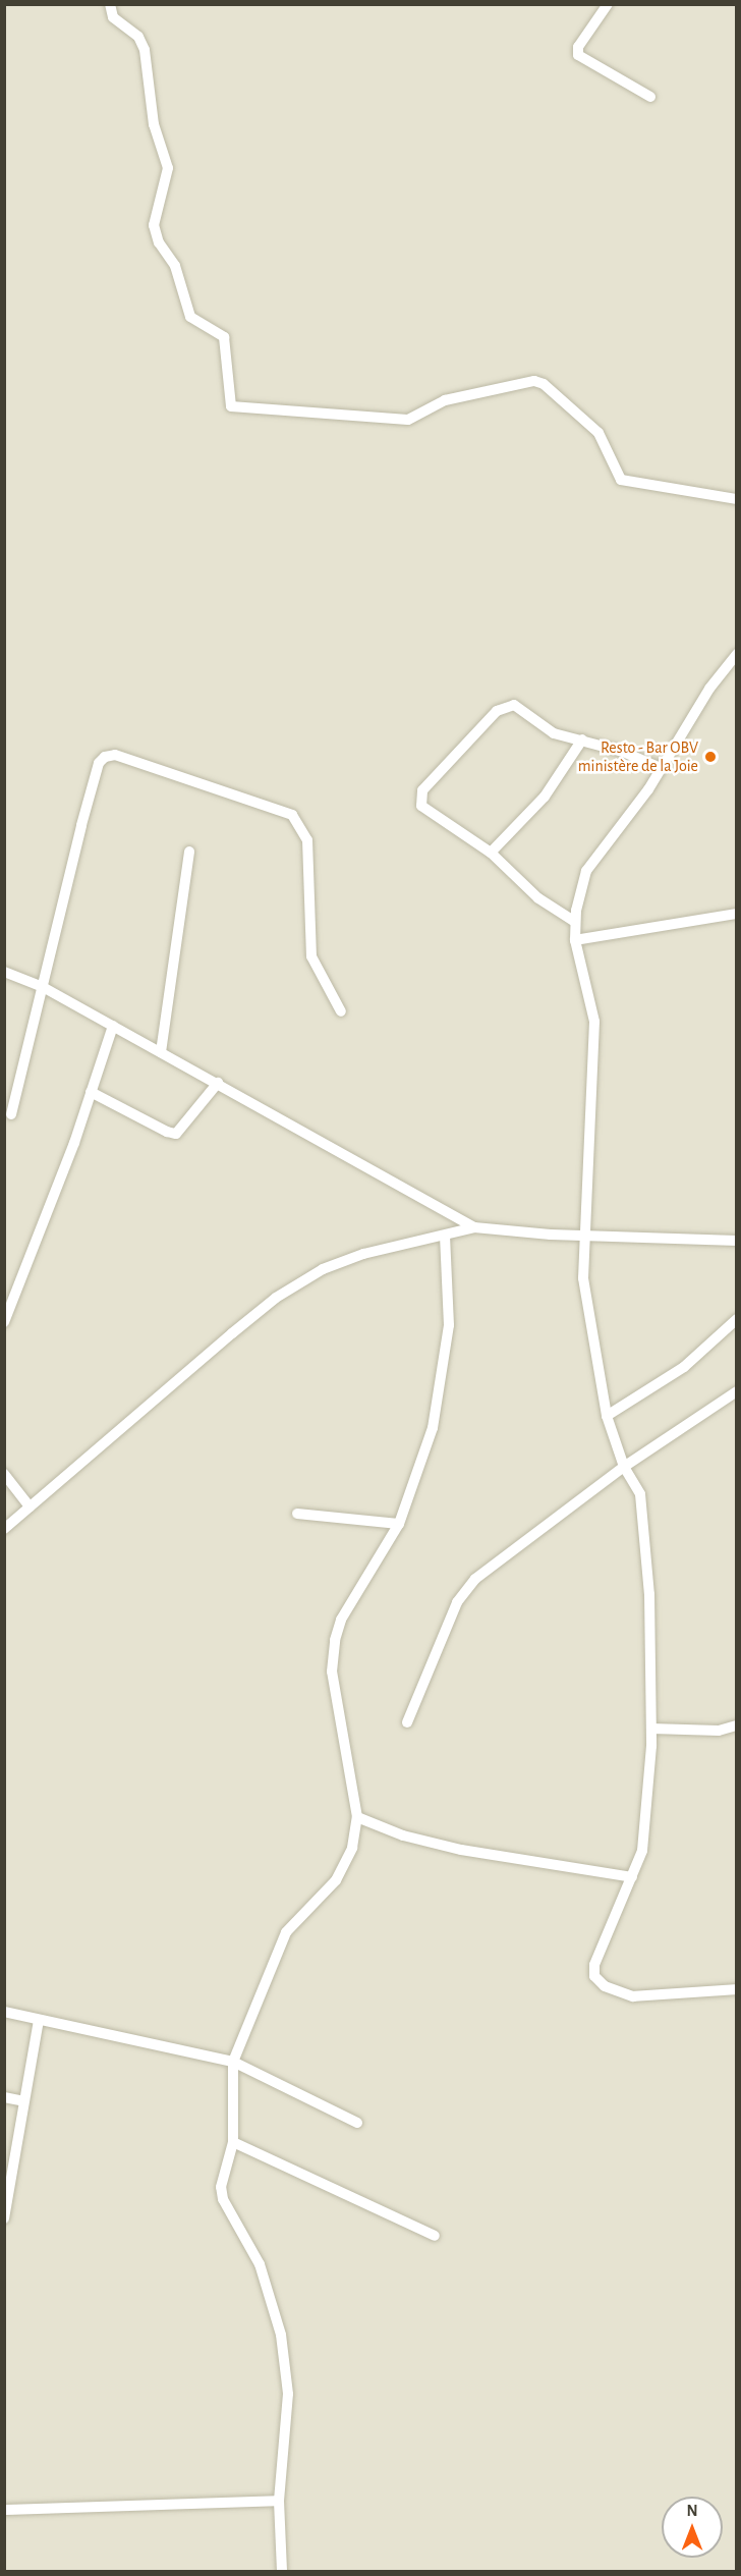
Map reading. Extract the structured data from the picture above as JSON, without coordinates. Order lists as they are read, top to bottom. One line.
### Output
{"places":["Resto - Bar OBV ministère de la Joie"],"north":"top"}
